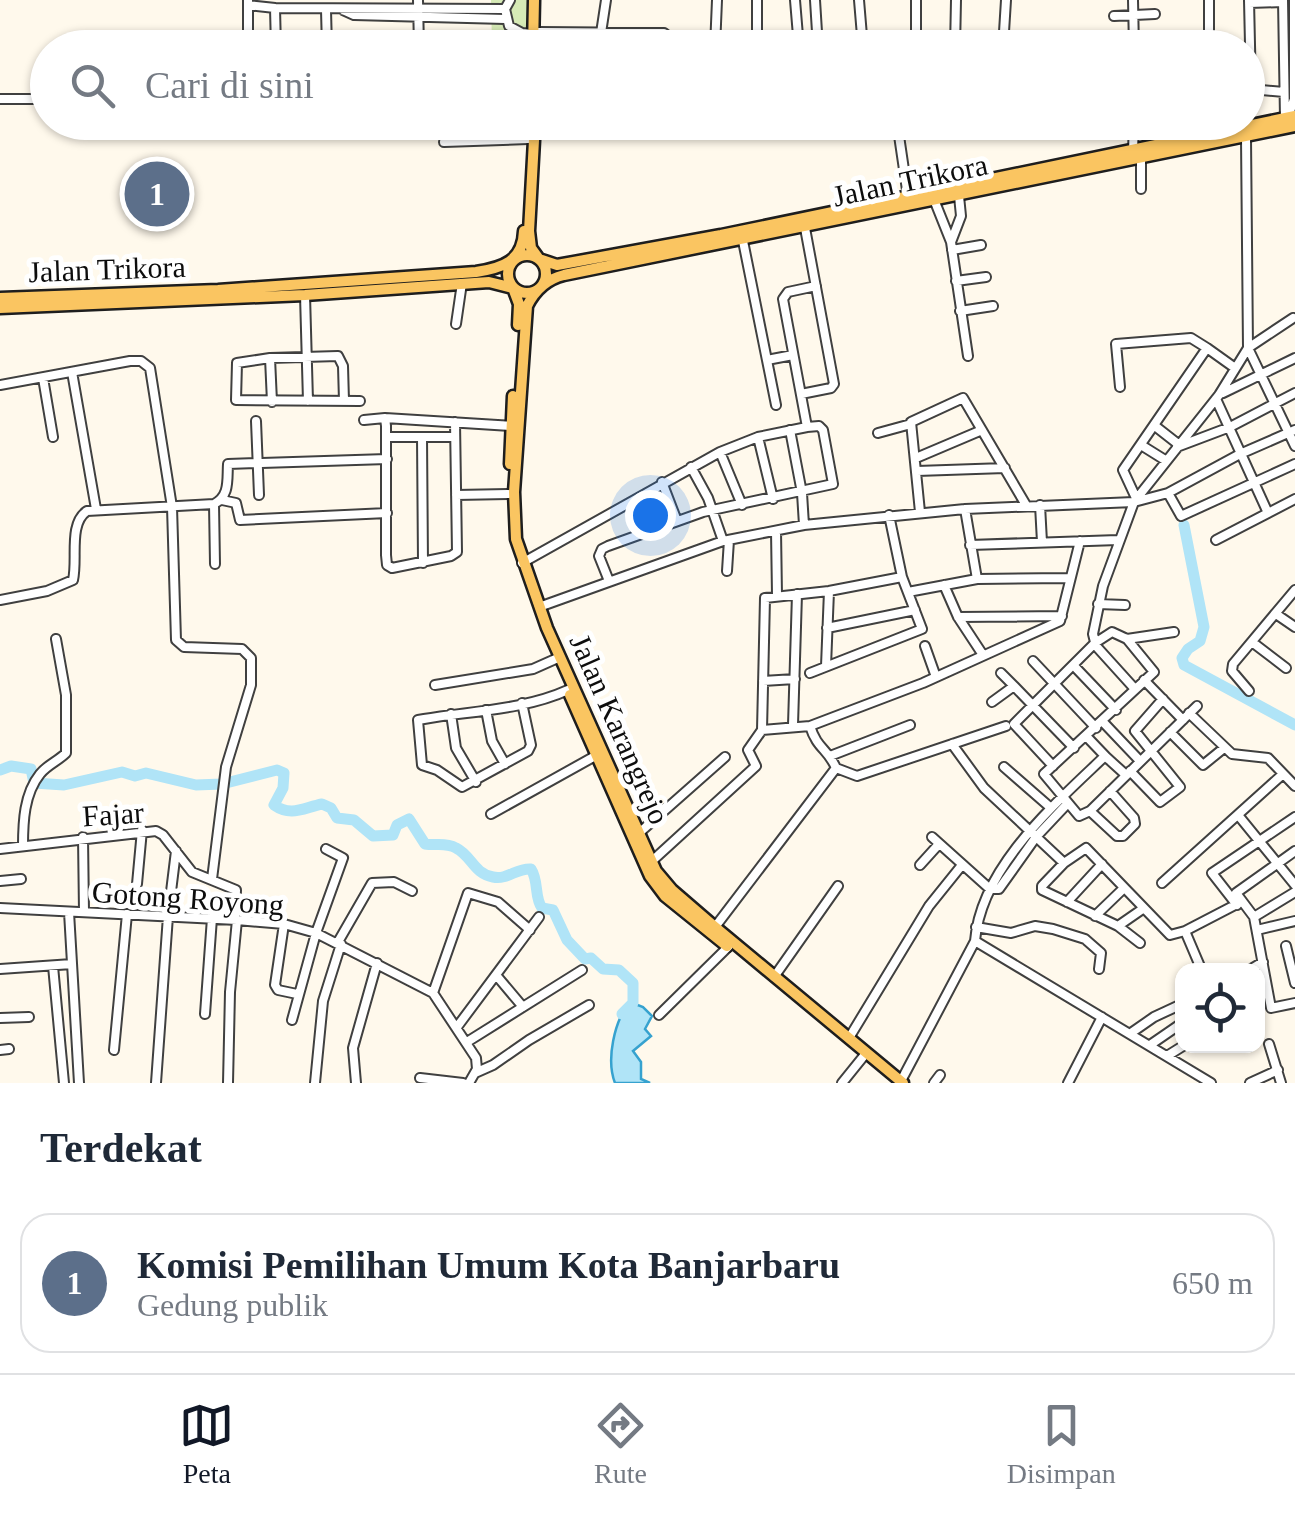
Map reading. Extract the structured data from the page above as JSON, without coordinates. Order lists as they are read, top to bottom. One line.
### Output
{"streets":{"main road":["Jalan Trikora","Jalan Karangrejo"],"street":["Fajar","Gotong Royong"]},"crossings":[["Jalan Trikora","Jalan Karangrejo"],["Fajar","Gotong Royong"]],"page":{"search":"Cari di sini","pins":"1","heading":"Terdekat","list":[{"mark":"1","name":"Komisi Pemilihan Umum Kota Banjarbaru","note":"Gedung publik","value":"650 m"}],"nav":["Peta","Rute","Disimpan"]}}
